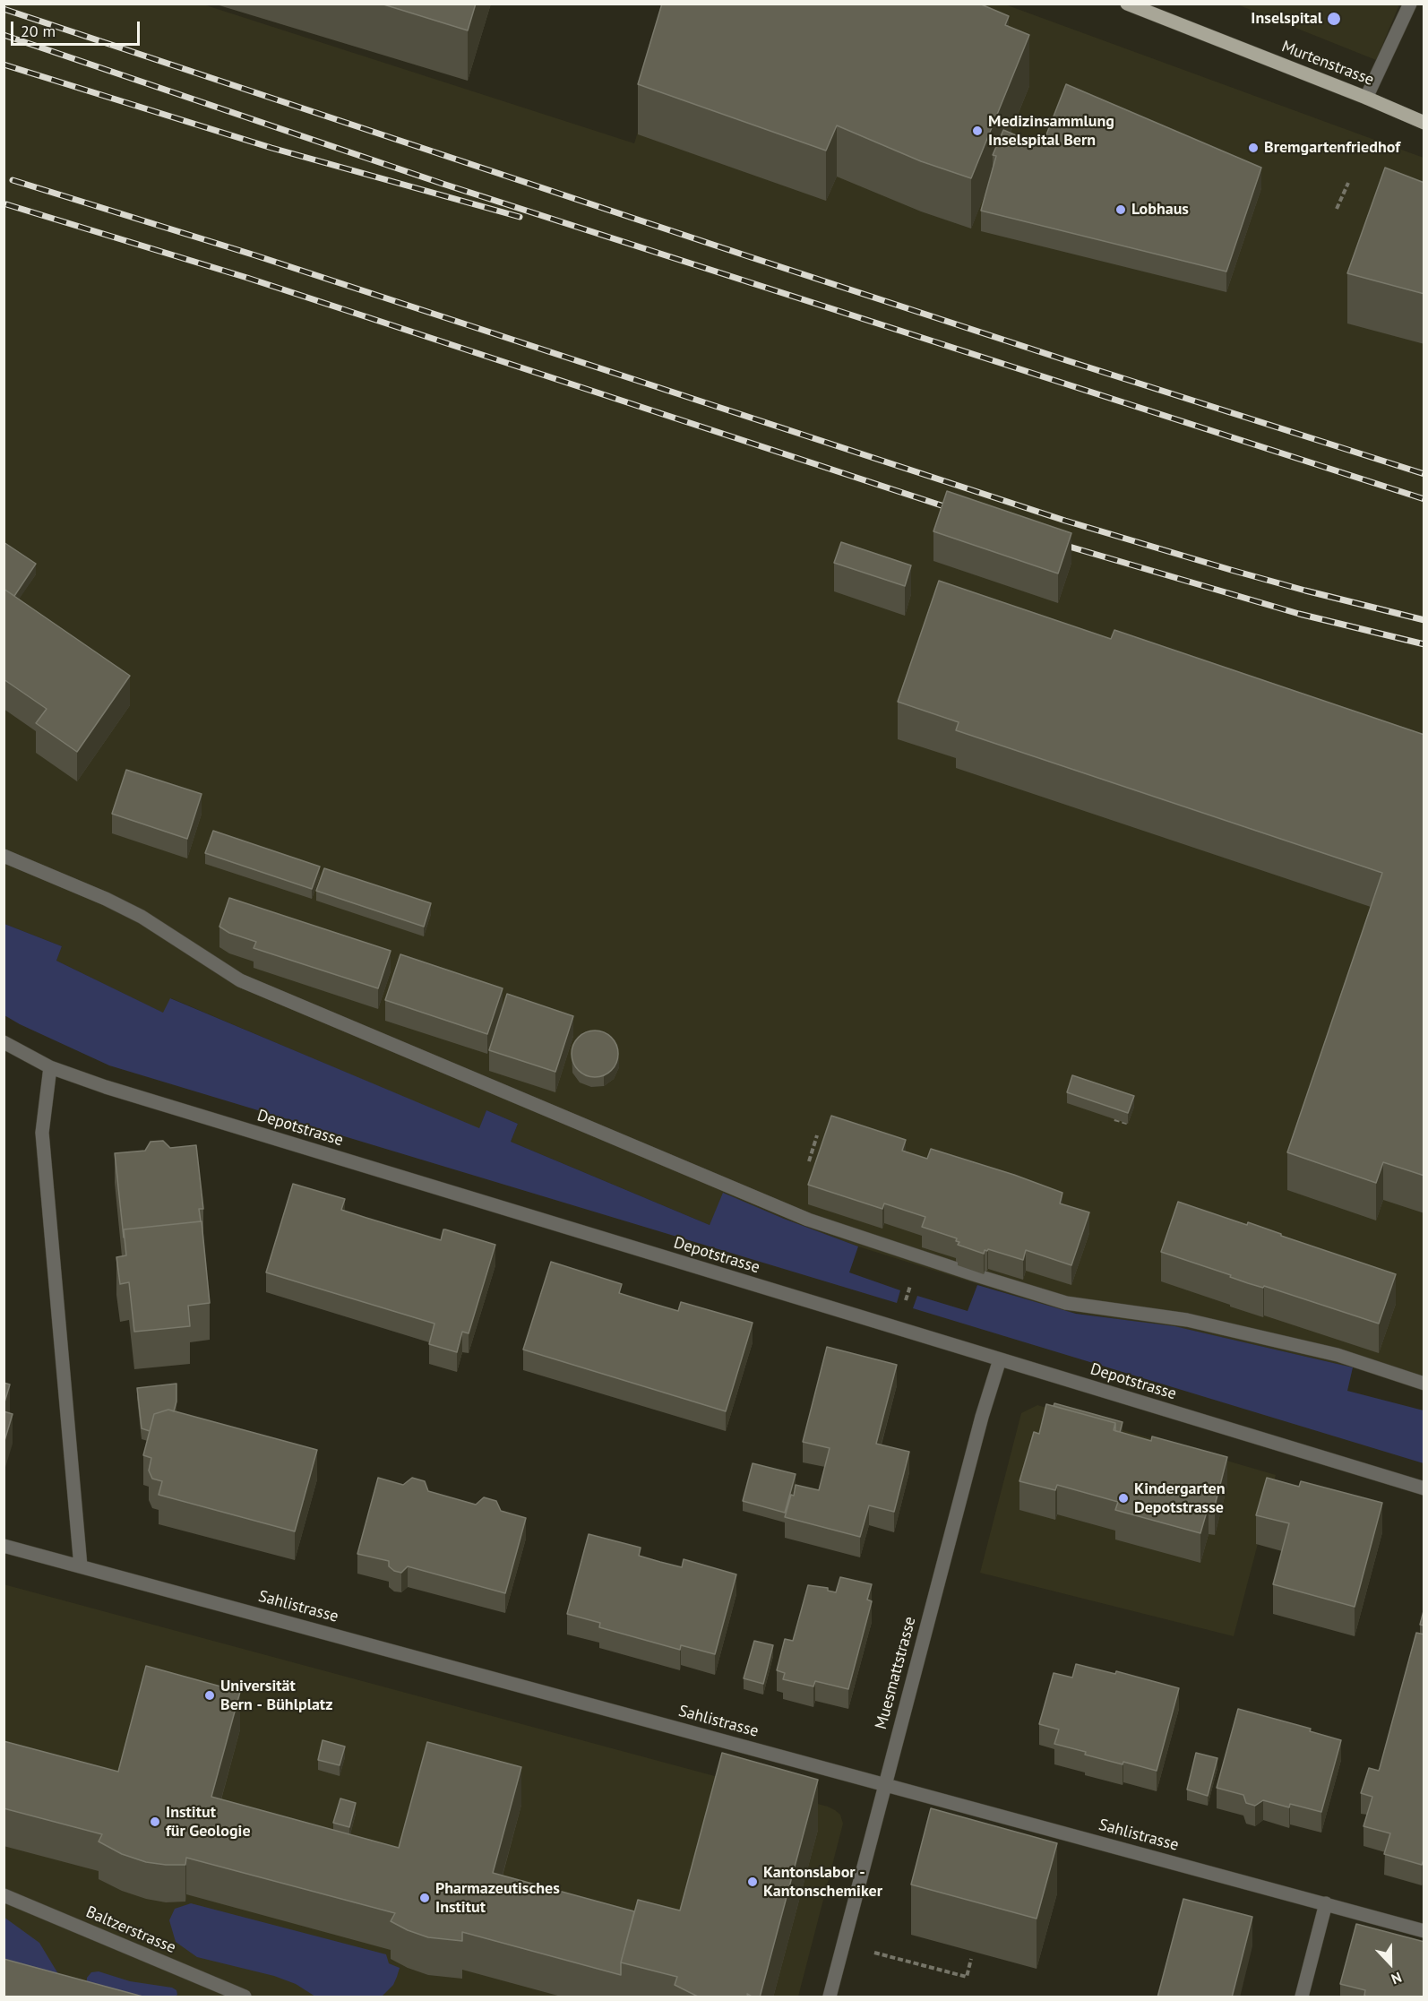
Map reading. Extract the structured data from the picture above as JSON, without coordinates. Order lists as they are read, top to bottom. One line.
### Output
{"streets":{"main road":["Murtenstrasse"],"street":["Depotstrasse","Sahlistrasse","Muesmattstrasse","Baltzerstrasse"]},"crossings":[["Depotstrasse","Muesmattstrasse"],["Sahlistrasse","Muesmattstrasse"]],"places":["Inselspital","Medizinsammlung Inselspital Bern","Bremgartenfriedhof","Lobhaus","Kindergarten Depotstrasse","Universität Bern - Bühlplatz","Institut für Geologie","Kantonslabor - Kantonschemiker","Pharmazeutisches Institut"],"scale_bar":"20 m","north":"bottom"}
